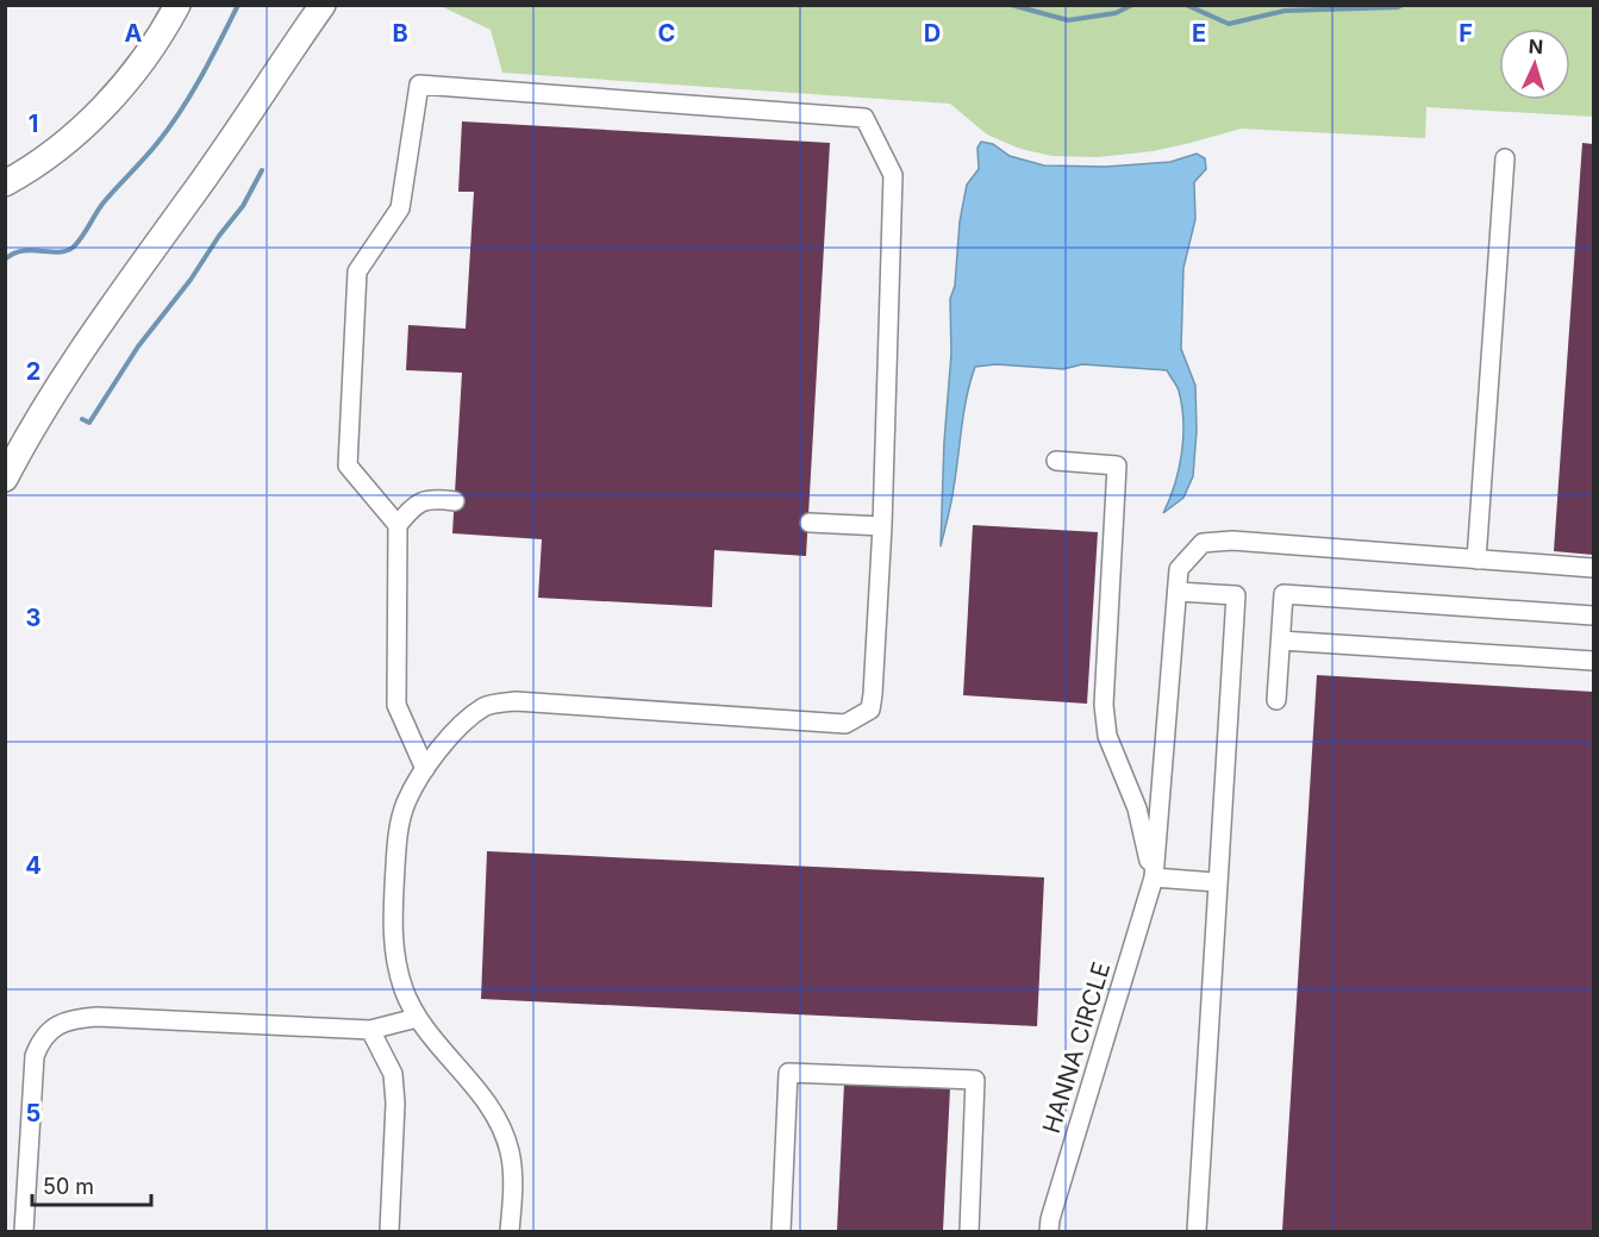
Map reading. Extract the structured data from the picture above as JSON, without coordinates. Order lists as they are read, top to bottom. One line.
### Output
{"streets":{"street":["HANNA CIRCLE"]},"scale_bar":"50 m","north":"top","grid":{"columns":["A","B","C","D","E","F"],"rows":["1","2","3","4","5"]}}
